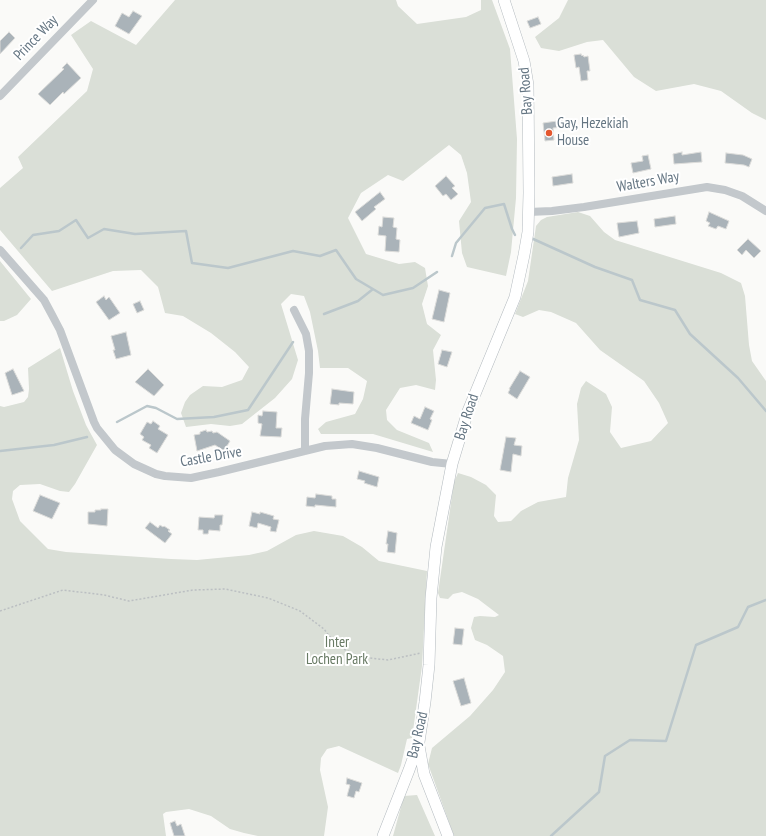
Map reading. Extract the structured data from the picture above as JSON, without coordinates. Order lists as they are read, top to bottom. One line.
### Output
{"streets":{"main road":["Bay Road"],"street":["Prince Way","Walters Way","Castle Drive"]},"crossings":[["Bay Road","Walters Way"],["Bay Road","Castle Drive"]],"parks":["Inter Lochen Park"],"places":["Gay, Hezekiah House"]}
